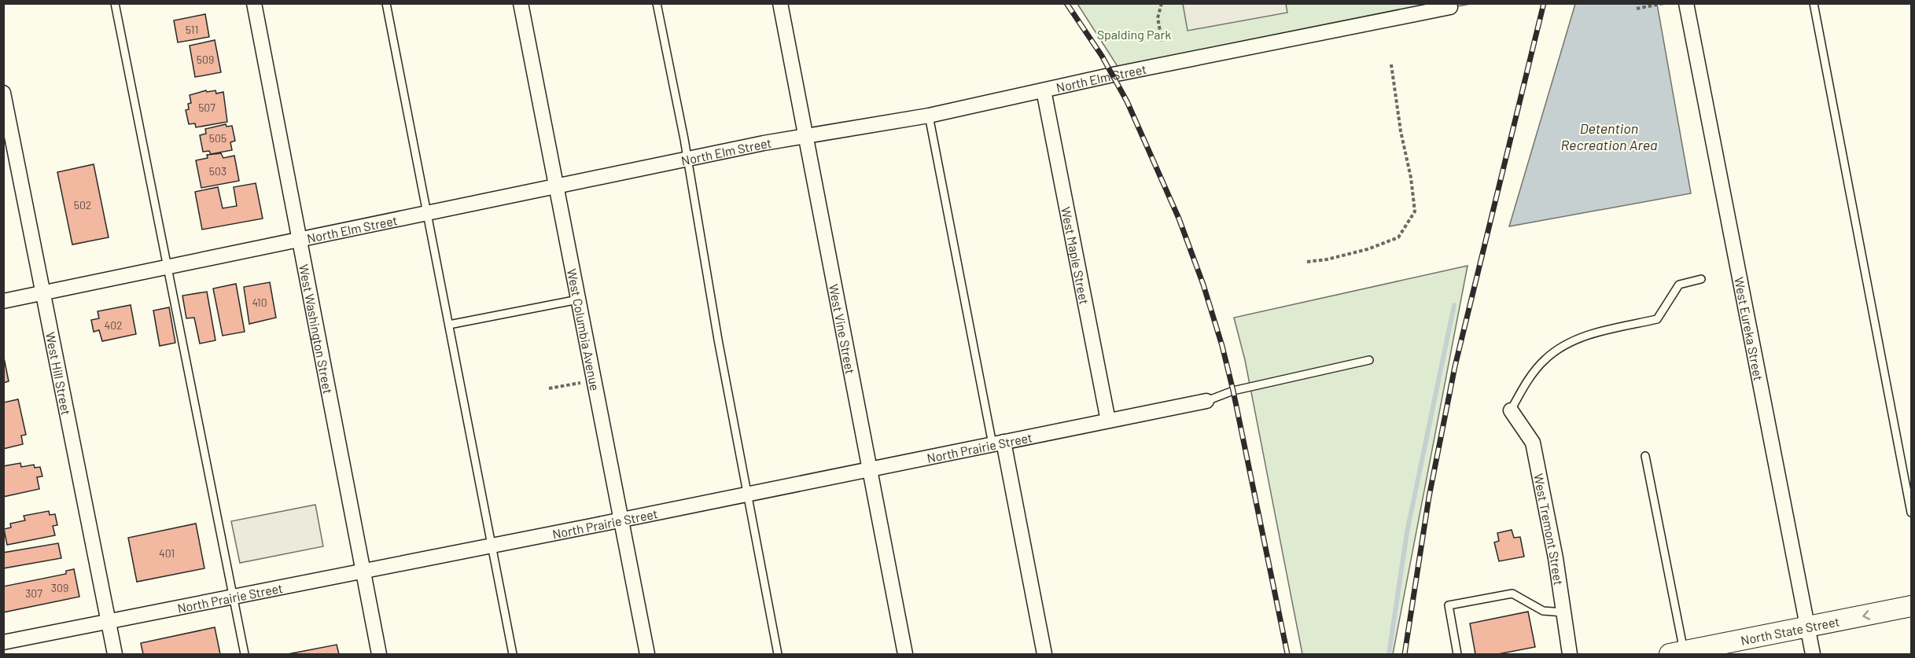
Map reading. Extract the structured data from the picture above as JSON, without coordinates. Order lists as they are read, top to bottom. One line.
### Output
{"streets":{"main road":["North State Street"],"street":["North Elm Street","West Maple Street","West Washington Street","West Vine Street","West Eureka Street","West Columbia Avenue","West Hill Street","North Prairie Street","West Tremont Street"]},"crossings":[["North Elm Street","West Maple Street"],["North Elm Street","West Washington Street"],["North Elm Street","West Vine Street"],["North Elm Street","West Columbia Avenue"],["North Elm Street","West Hill Street"],["West Maple Street","North Prairie Street"],["West Washington Street","North Prairie Street"],["West Vine Street","North Prairie Street"],["West Eureka Street","North State Street"],["West Columbia Avenue","North Prairie Street"],["West Hill Street","North Prairie Street"]],"one_way":["North State Street"],"water":["Detention Recreation Area"],"parks":["Spalding Park"],"house_numbers":["511","509","507","505","503","502","410","402","401","309","307"]}
